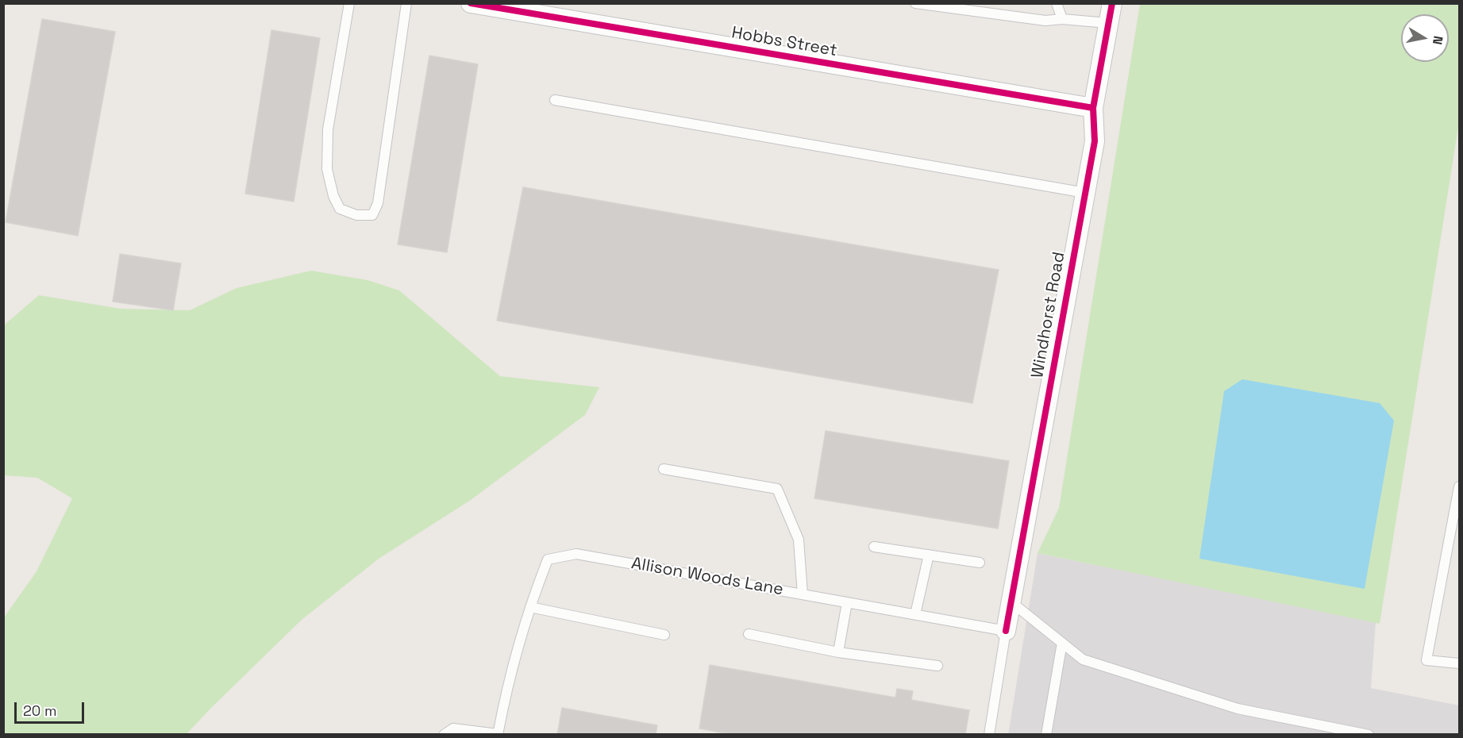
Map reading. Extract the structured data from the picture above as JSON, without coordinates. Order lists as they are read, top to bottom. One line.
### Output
{"streets":{"street":["Hobbs Street","Windhorst Road"],"lane":["Allison Woods Lane"]},"crossings":[["Hobbs Street","Windhorst Road"],["Windhorst Road","Allison Woods Lane"]],"scale_bar":"20 m","north":"right"}
